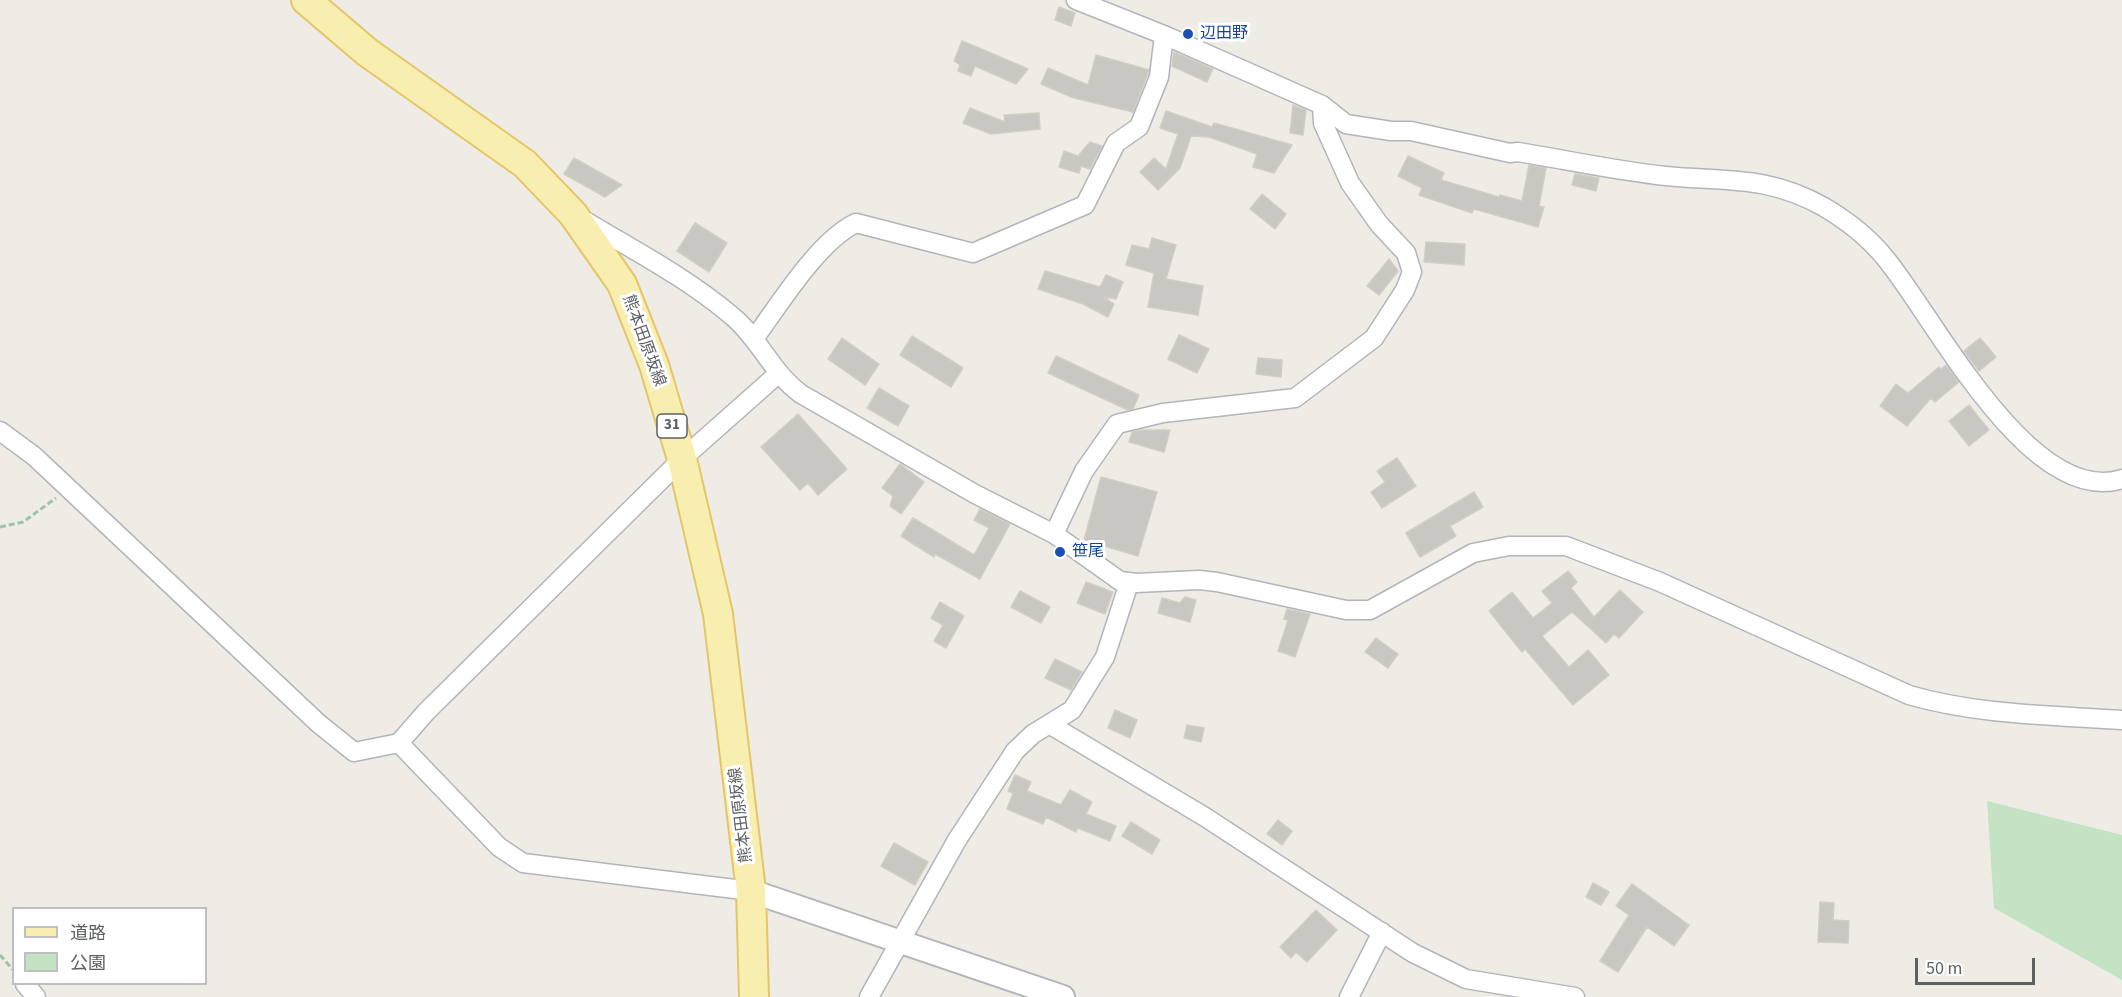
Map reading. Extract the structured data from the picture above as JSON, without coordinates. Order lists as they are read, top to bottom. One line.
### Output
{"streets":{"main road":["熊本田原坂線","31"]},"places":["辺田野","笹尾"],"legend":["道路","公園"],"scale_bar":"50 m"}
